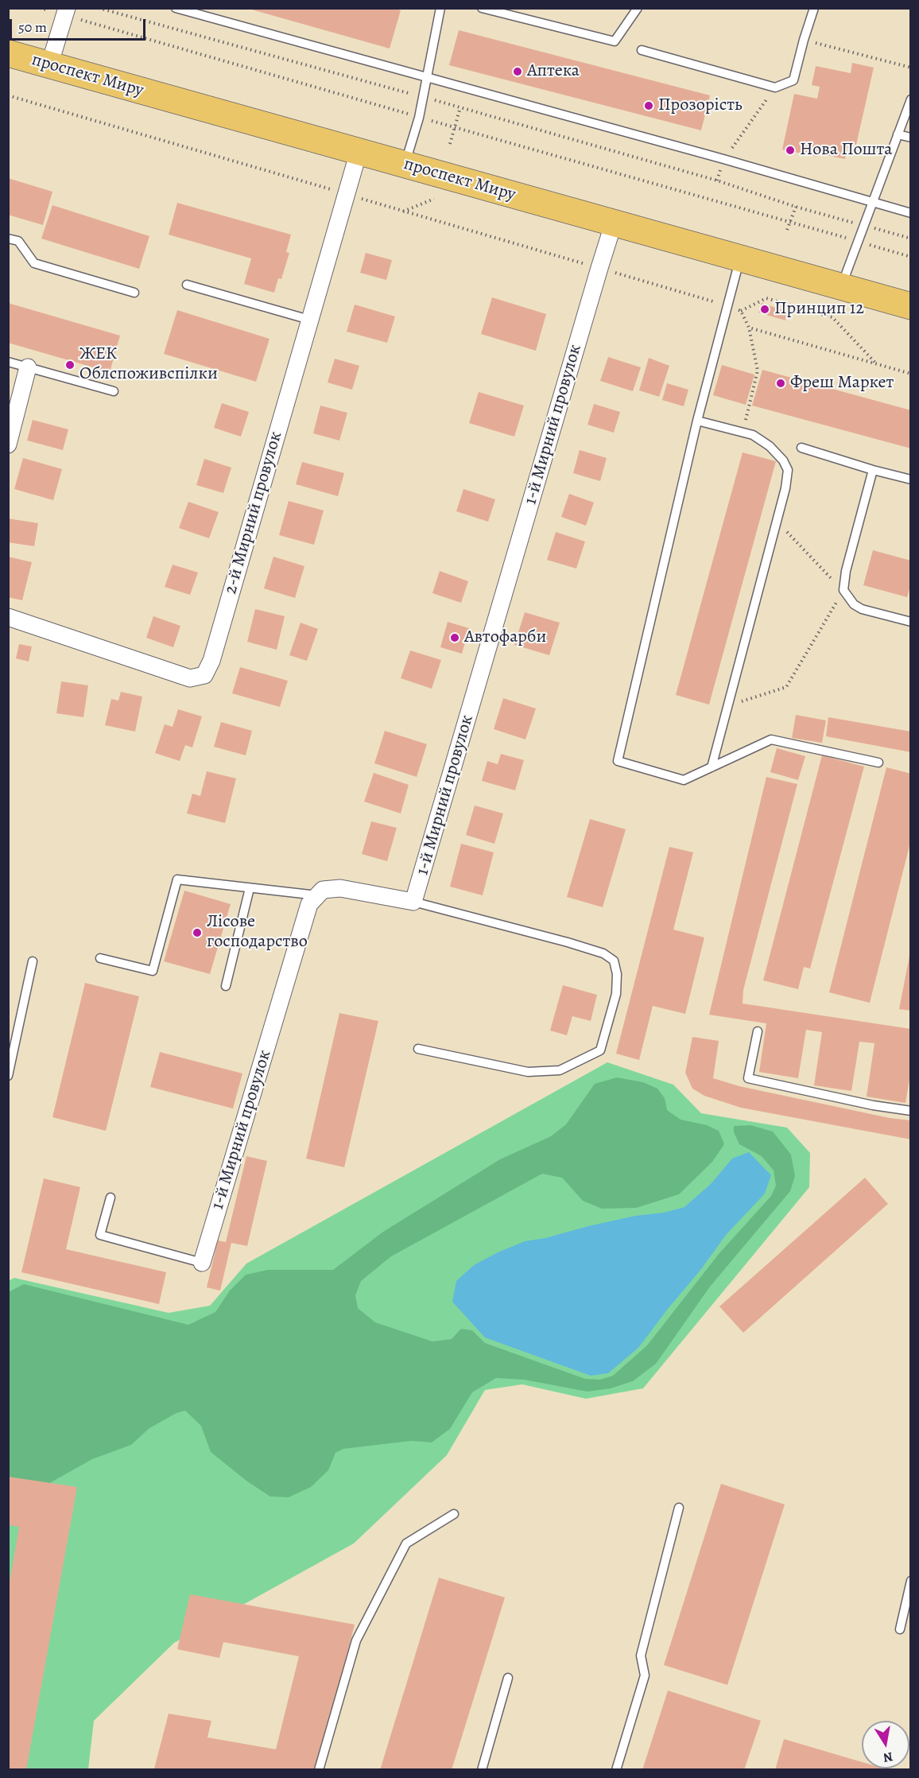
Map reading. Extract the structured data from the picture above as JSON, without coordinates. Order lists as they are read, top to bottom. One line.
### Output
{"streets":{"main road":["проспект Миру"],"street":["1-й Мирний провулок","2-й Мирний провулок"]},"crossings":[["проспект Миру","1-й Мирний провулок"],["проспект Миру","2-й Мирний провулок"]],"places":["Аптека","Прозорість","Нова Пошта","Принцип 12","ЖЕК Облспоживспілки","Фреш Маркет","Автофарби","Лісове господарство"],"scale_bar":"50 m","north":"bottom"}
